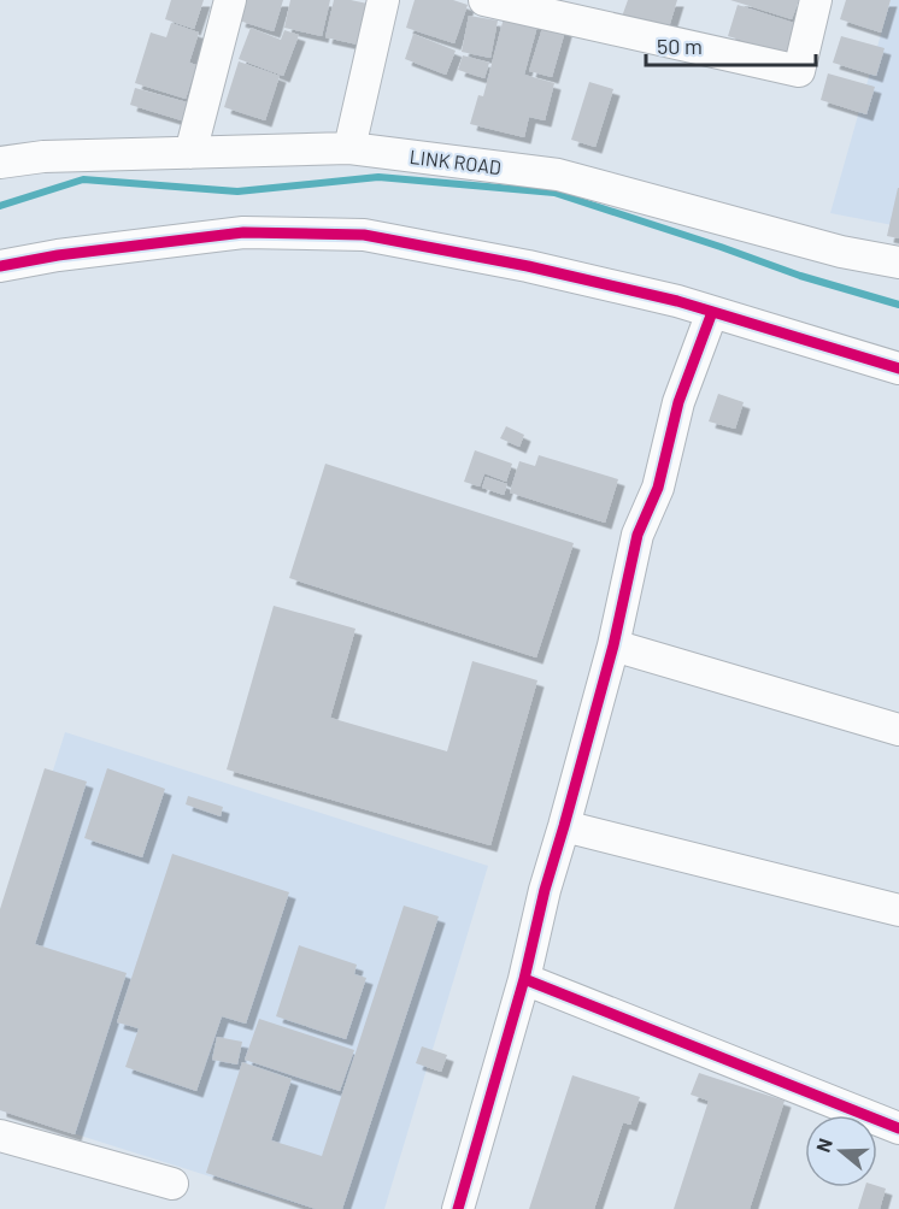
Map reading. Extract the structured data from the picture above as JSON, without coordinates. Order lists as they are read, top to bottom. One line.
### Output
{"streets":{"street":["LINK ROAD"]},"scale_bar":"50 m","north":"left"}
